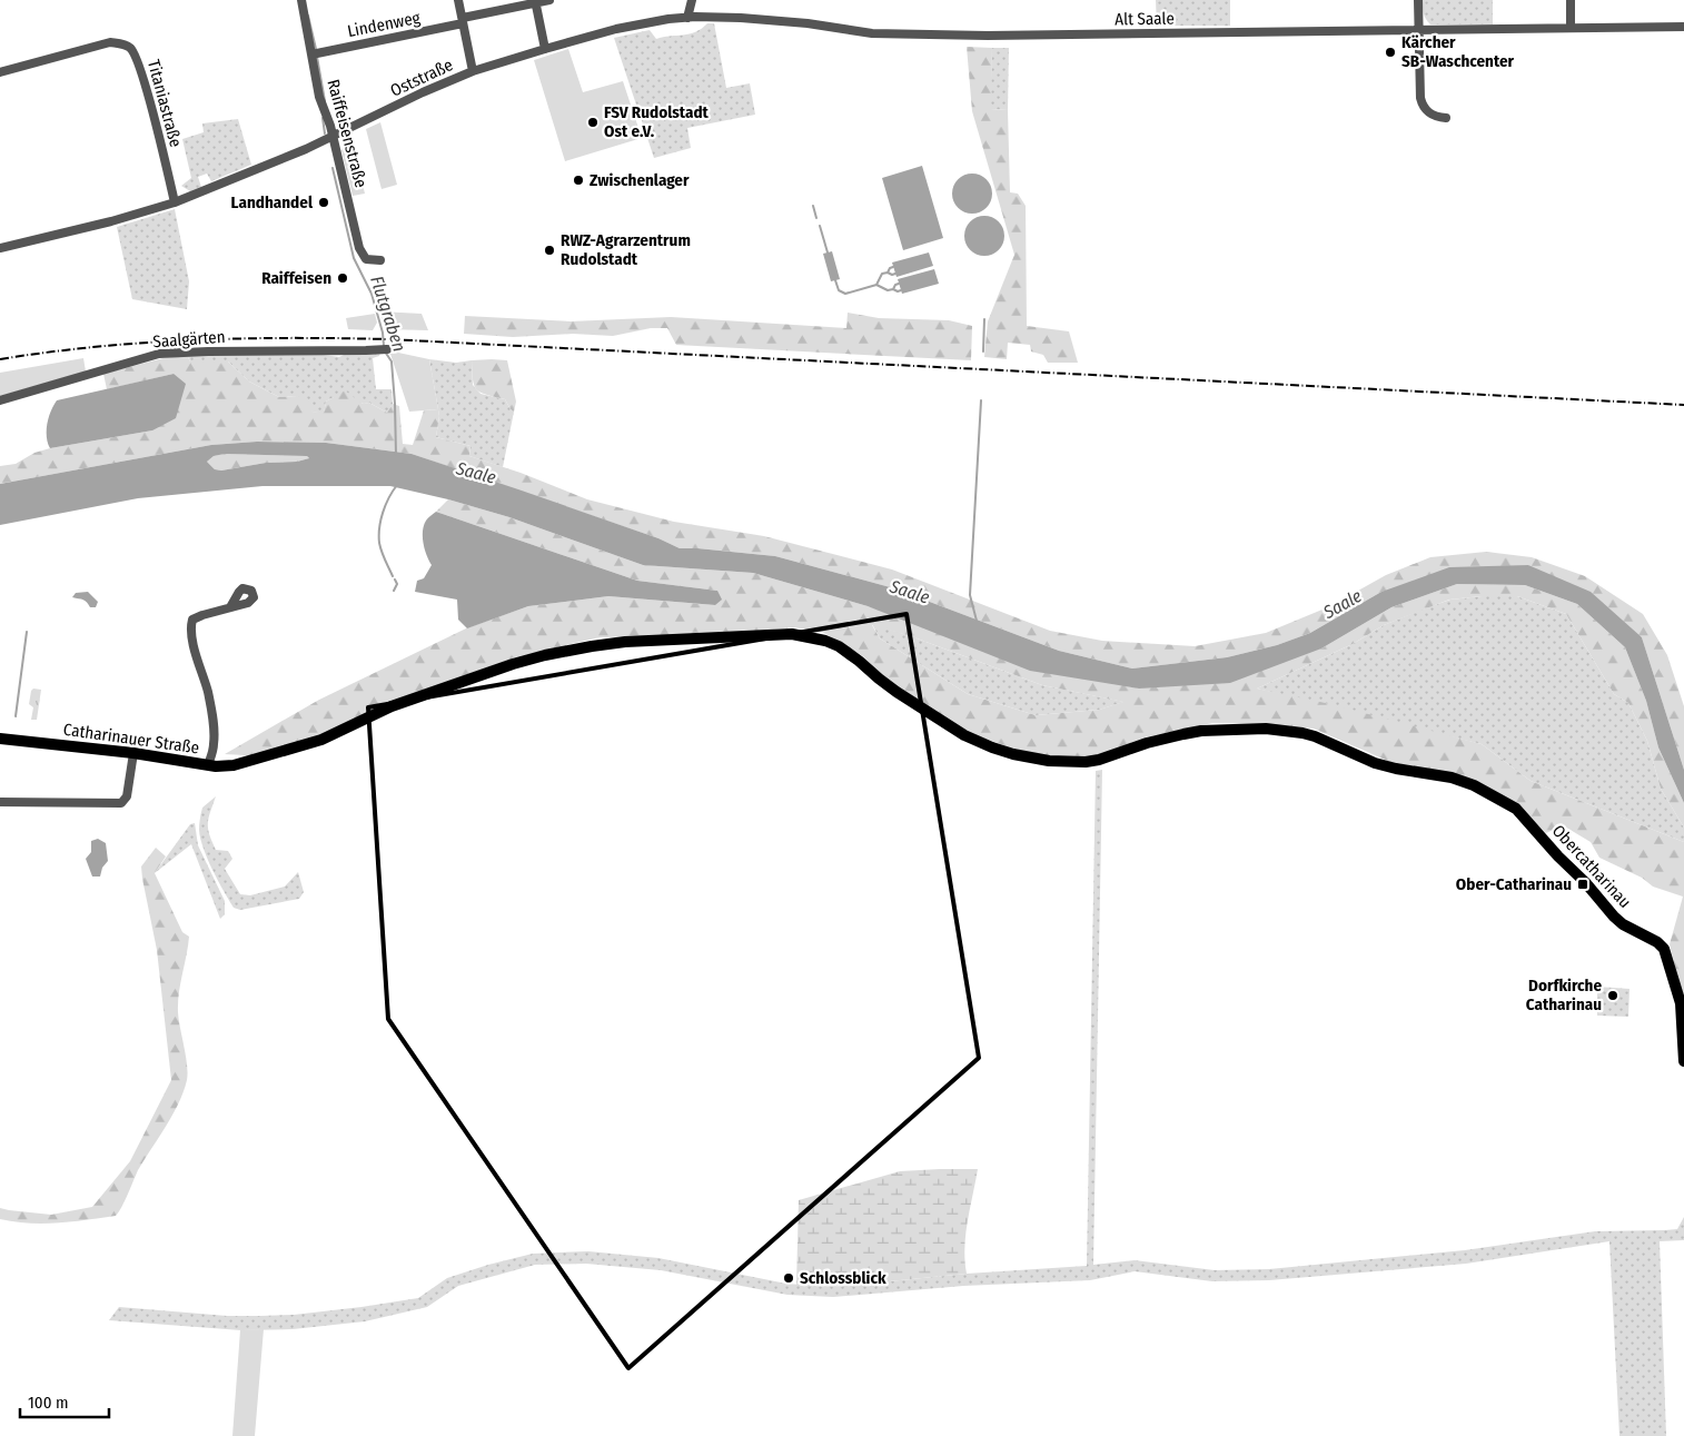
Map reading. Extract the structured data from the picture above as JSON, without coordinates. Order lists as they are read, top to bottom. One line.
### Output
{"streets":{"main road":["Catharinauer Straße","Obercatharinau"],"street":["Alt Saale","Lindenweg","Oststraße","Titaniastraße","Raiffeisenstraße","Saalgärten"]},"crossings":[["Alt Saale","Oststraße"],["Lindenweg","Raiffeisenstraße"],["Oststraße","Titaniastraße"],["Oststraße","Raiffeisenstraße"],["Catharinauer Straße","Obercatharinau"]],"water":["Flutgraben","Saale"],"places":{"other":["Kärcher SB-Waschcenter","FSV Rudolstadt Ost e.V.","Zwischenlager","Landhandel","RWZ-Agrarzentrum Rudolstadt","Raiffeisen","Dorfkirche Catharinau","Schlossblick"],"transit":["Ober-Catharinau"]},"scale_bar":"100 m"}
